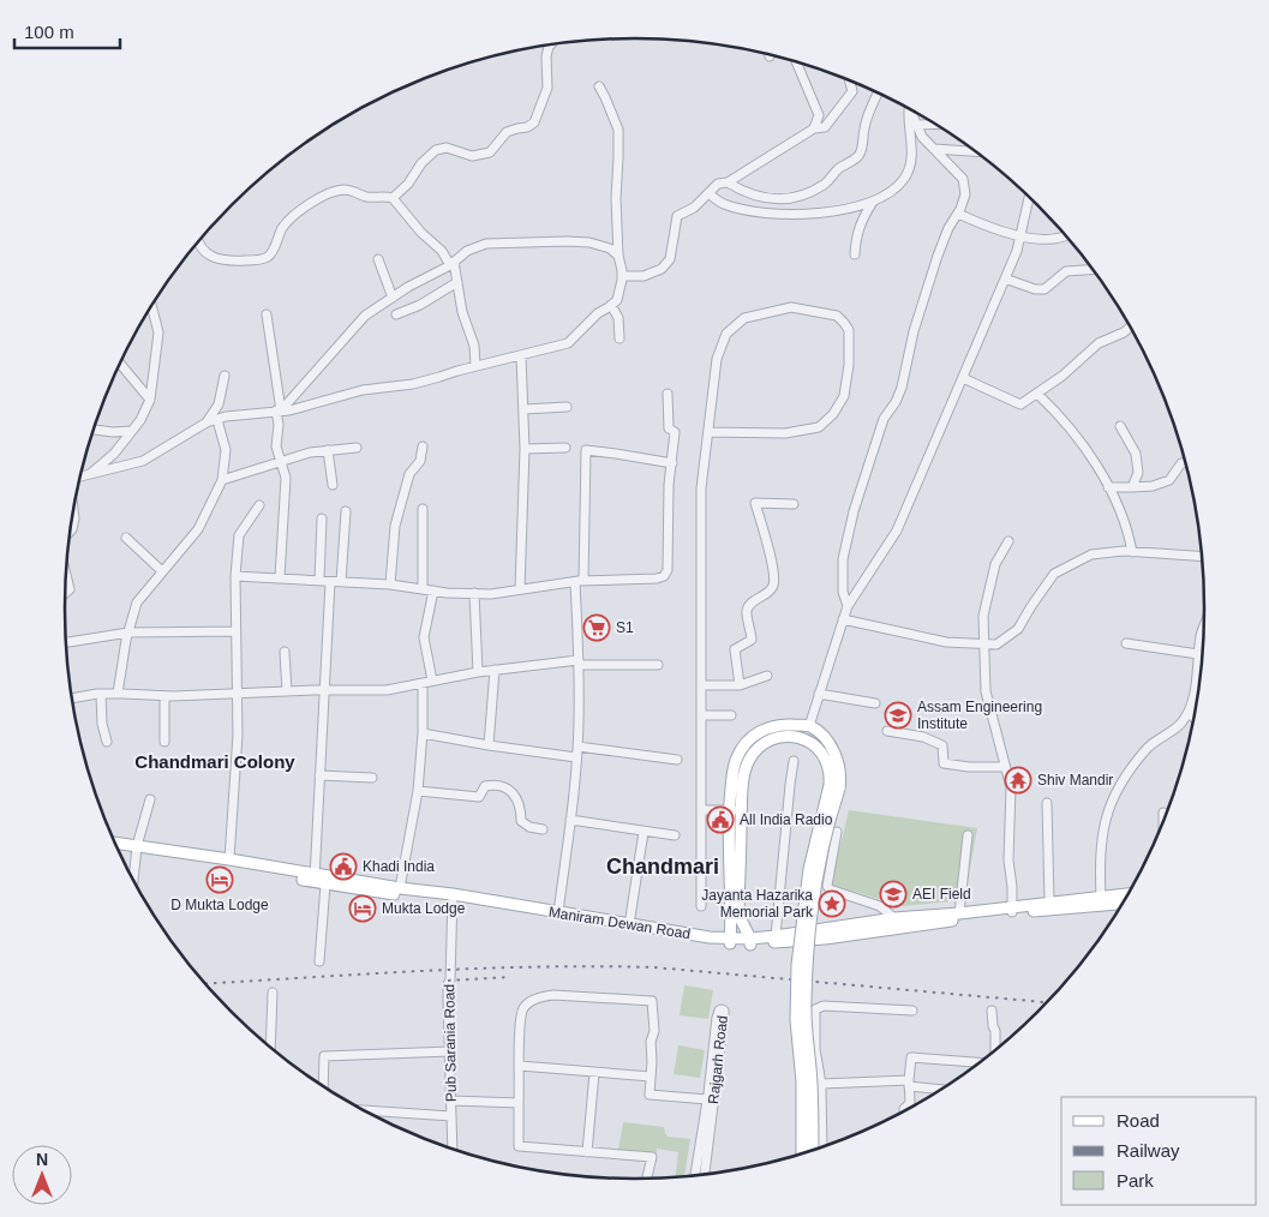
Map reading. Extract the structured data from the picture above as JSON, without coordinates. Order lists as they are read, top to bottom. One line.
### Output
{"streets":{"main road":["Maniram Dewan Road"],"street":["Pub Sarania Road","Rajgarh Road"]},"crossings":[["Maniram Dewan Road","Pub Sarania Road"]],"districts":["Chandmari Colony","Chandmari"],"places":{"supermarket":["S1"],"school or university":["Assam Engineering Institute","AEI Field"],"temple":["Shiv Mandir"],"public building":["All India Radio","Khadi India"],"hotel":["D Mukta Lodge","Mukta Lodge"],"place":["Jayanta Hazarika Memorial Park"]},"legend":["Road","Railway","Park"],"scale_bar":"100 m","north":"top"}
